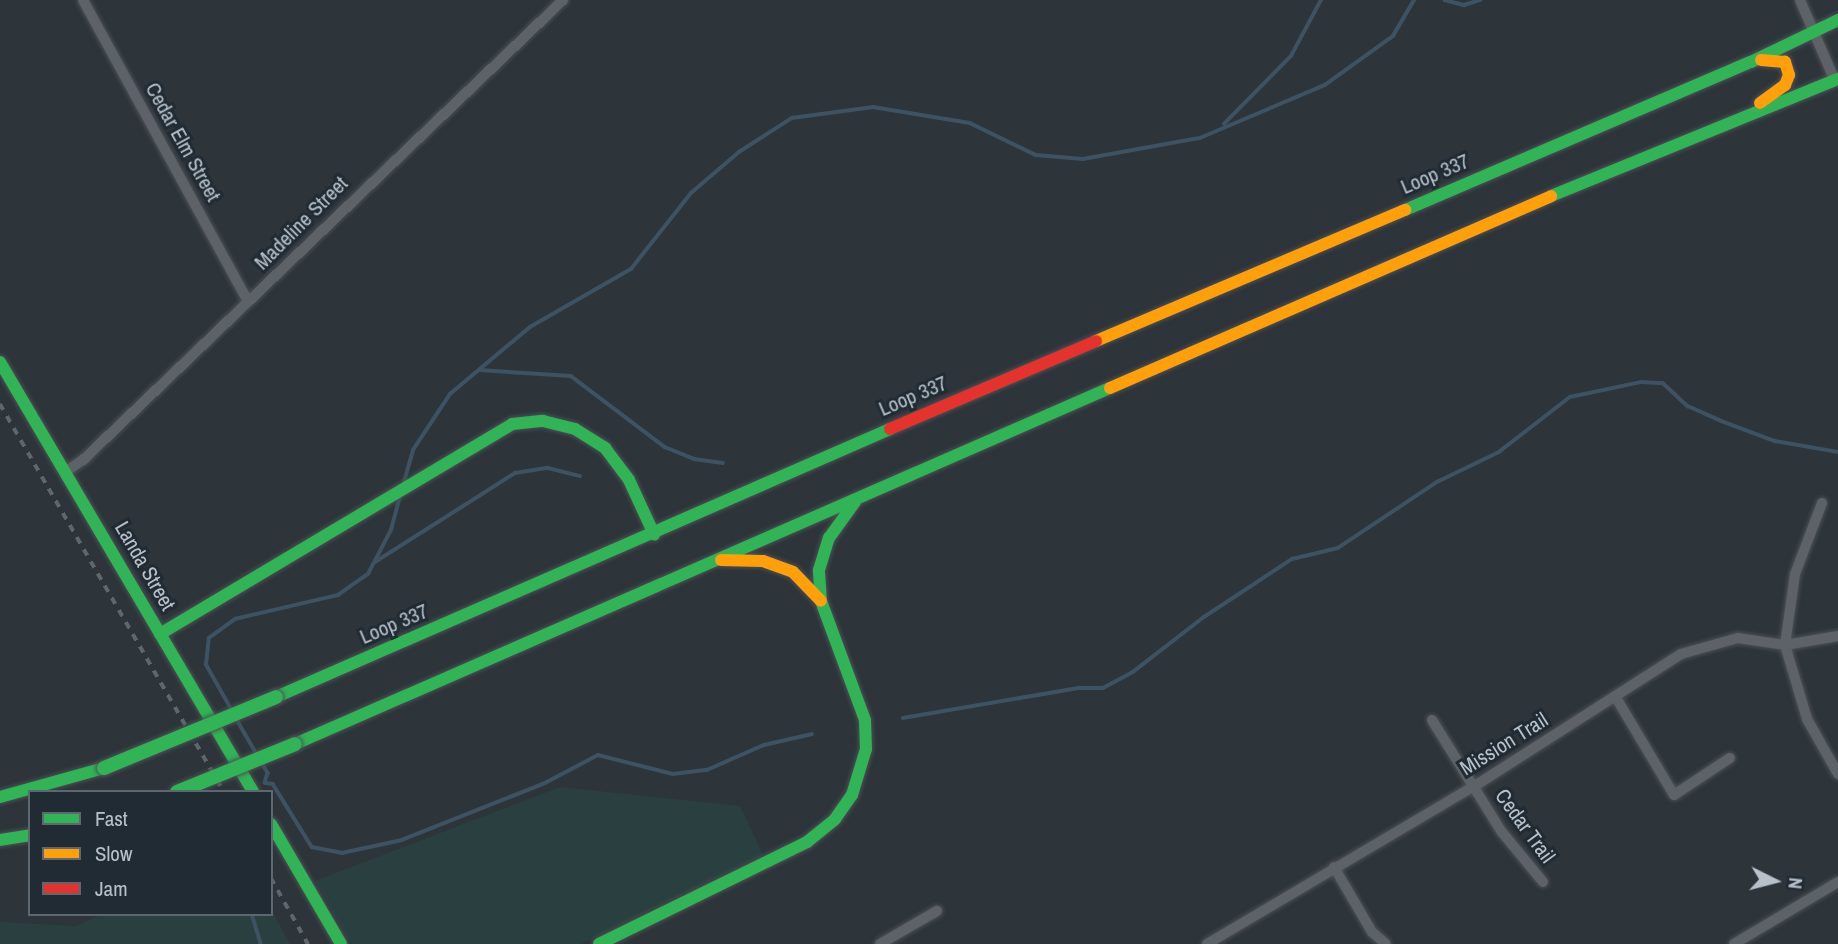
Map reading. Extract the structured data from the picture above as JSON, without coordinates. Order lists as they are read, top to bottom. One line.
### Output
{"streets":{"main road":["Loop 337","Landa Street"],"street":["Cedar Elm Street","Madeline Street","Mission Trail","Cedar Trail"]},"crossings":[["Cedar Elm Street","Madeline Street"],["Madeline Street","Landa Street"],["Mission Trail","Cedar Trail"]],"legend":["Fast","Slow","Jam"],"north":"right"}
